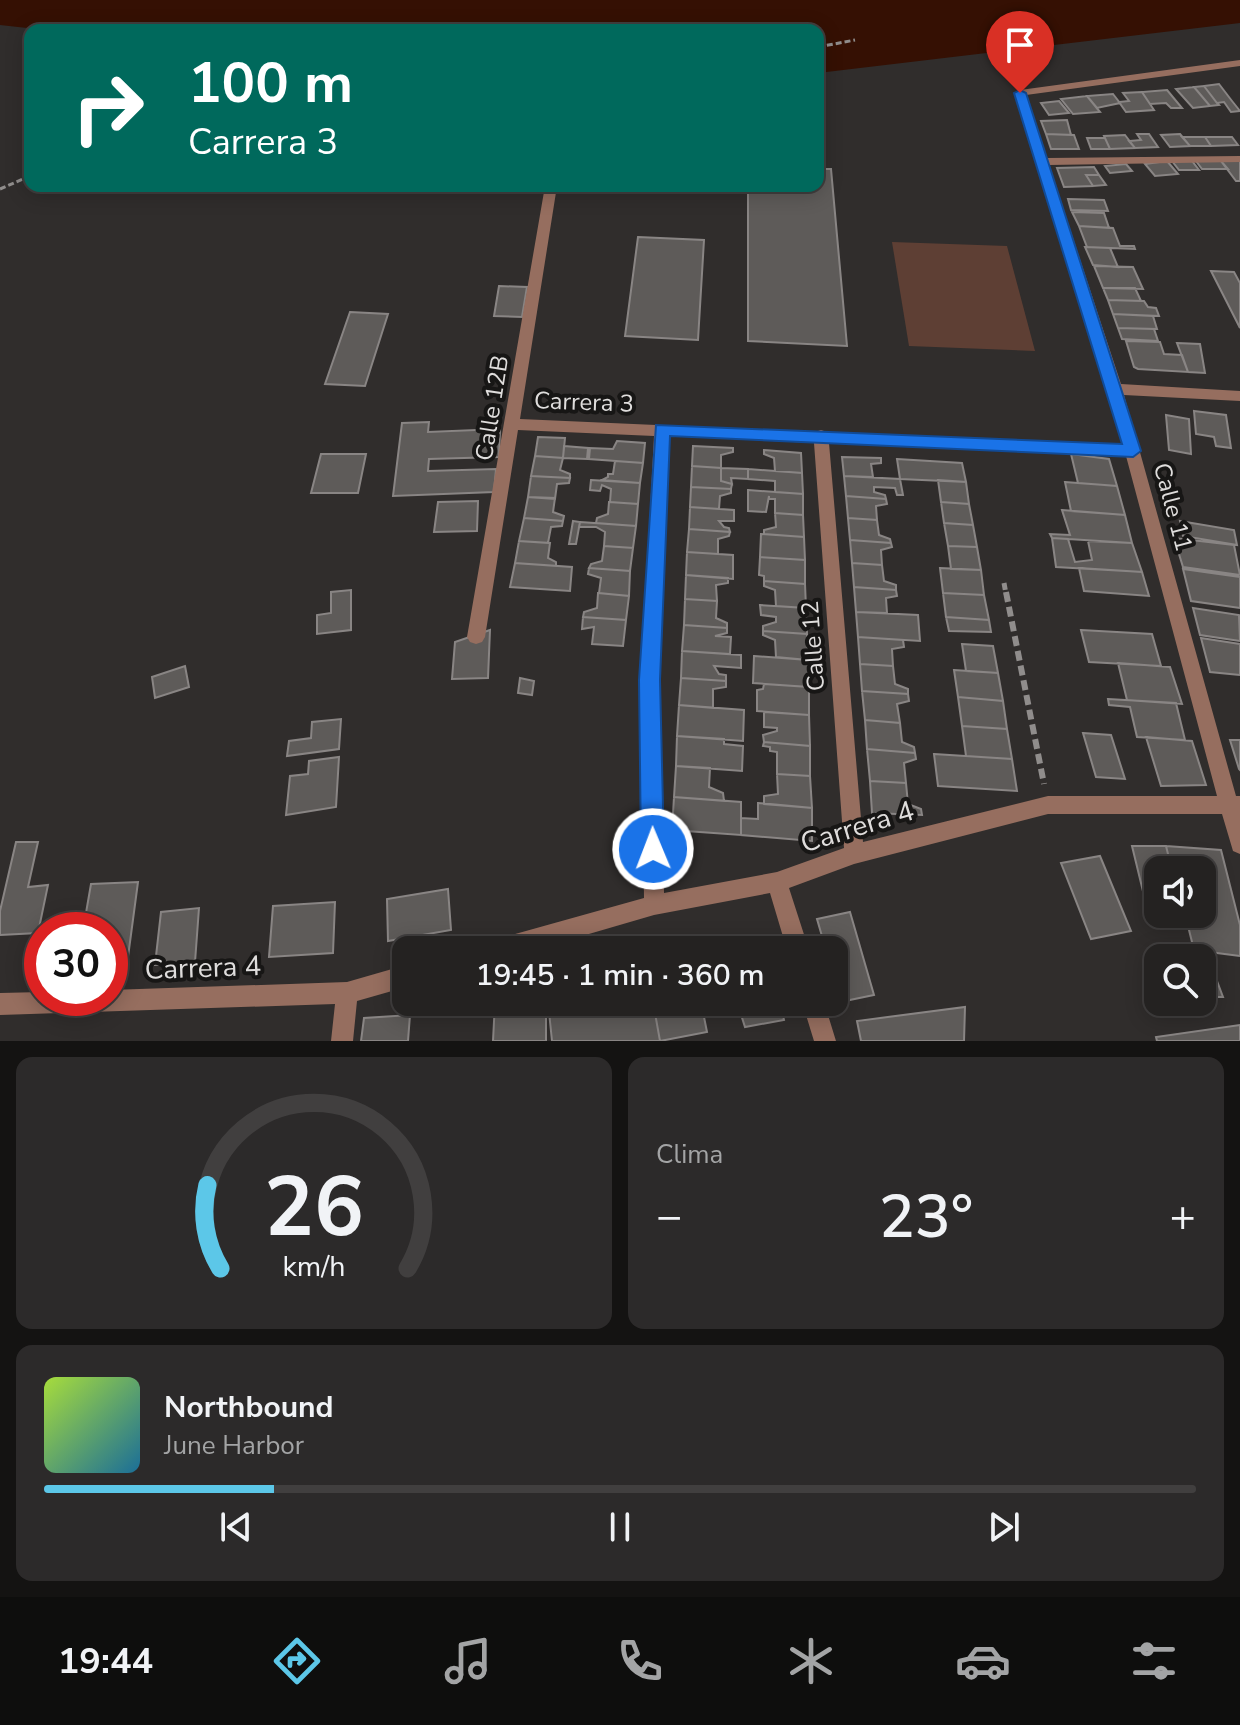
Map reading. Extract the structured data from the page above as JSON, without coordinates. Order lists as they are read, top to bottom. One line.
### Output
{"streets":{"street":["Carrera 3","Calle 12B","Calle 11","Calle 12","Carrera 4"]},"crossings":[["Carrera 3","Calle 12B"],["Carrera 3","Calle 11"],["Carrera 3","Calle 12"],["Calle 11","Carrera 4"],["Calle 12","Carrera 4"]],"page":{"turn":["100 m","Carrera 3"],"limit":"30","trip":"19:45 · 1 min · 360 m","tile":"Clima","heat":["−","23°","+"],"song":["Northbound","June Harbor"],"tabs":"19:44","gauge":["26","km/h"]}}
